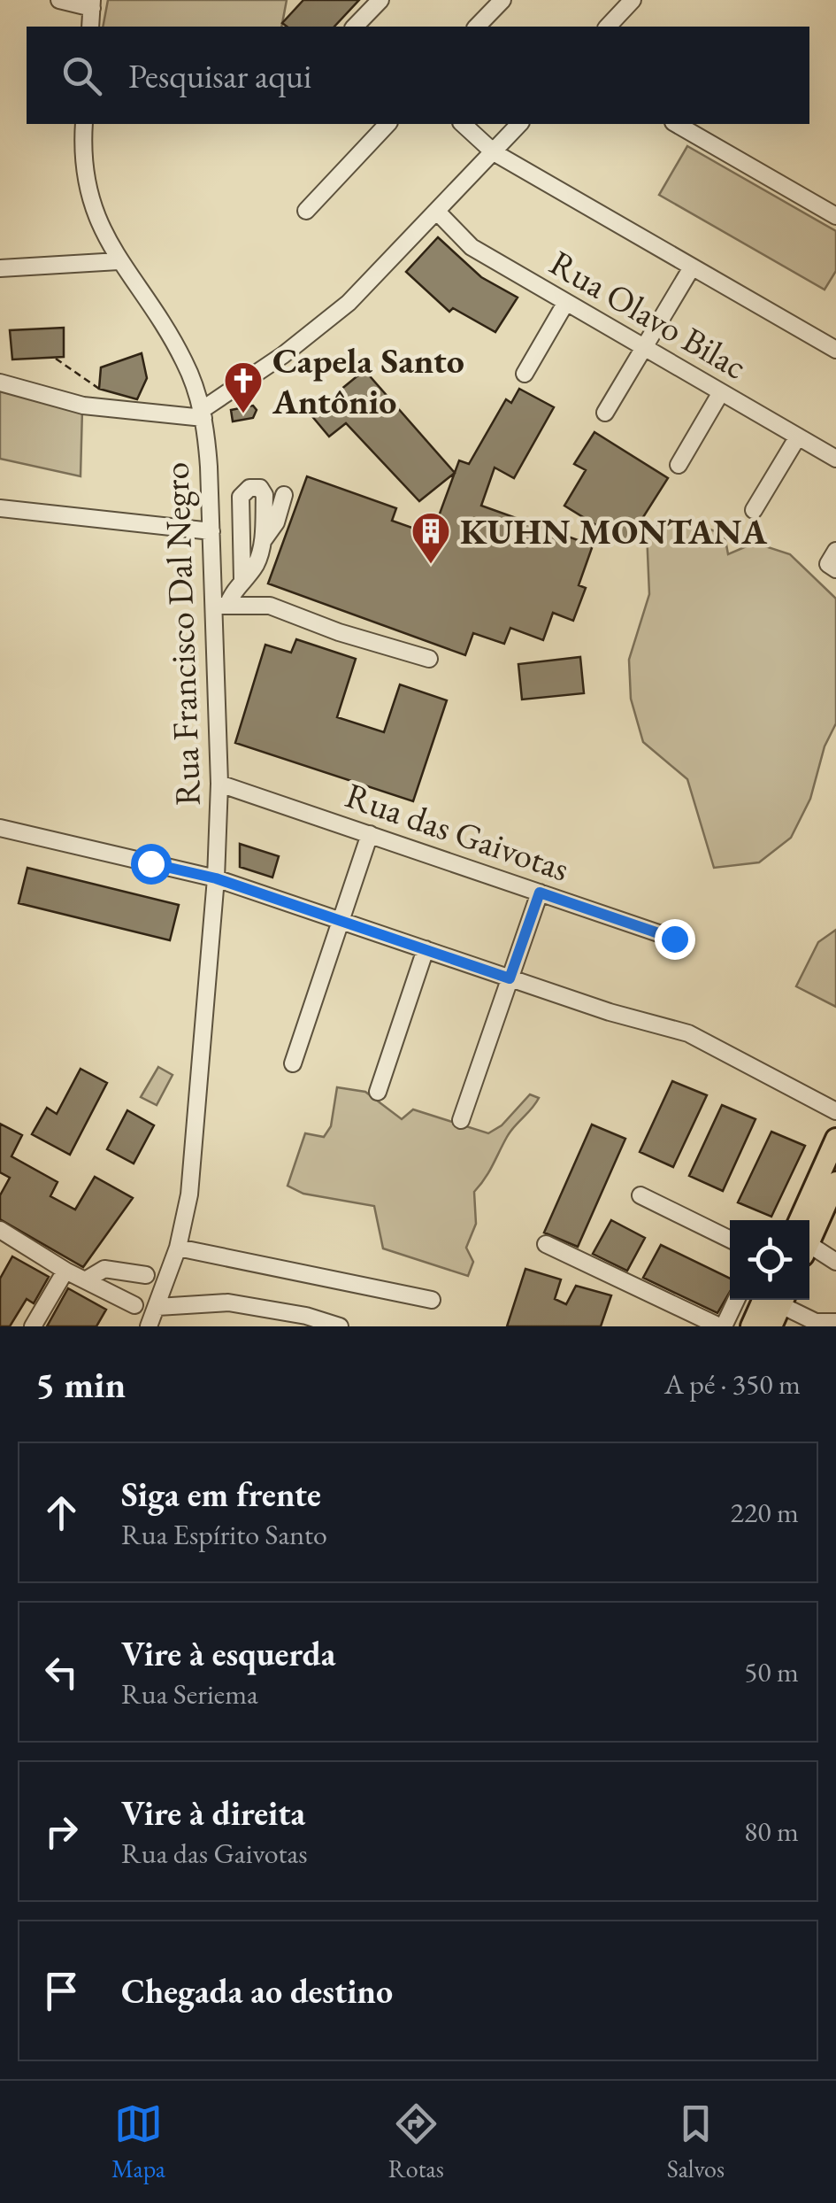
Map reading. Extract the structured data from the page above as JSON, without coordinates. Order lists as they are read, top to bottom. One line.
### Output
{"streets":{"street":["Rua Olavo Bilac","Rua Francisco Dal Negro","Rua das Gaivotas"]},"crossings":[["Rua Francisco Dal Negro","Rua das Gaivotas"]],"places":{"church":["Capela Santo Antônio"],"building":["KUHN MONTANA"]},"page":{"search":"Pesquisar aqui","heading":["5 min","A pé · 350 m"],"list":[["Siga em frente","Rua Espírito Santo","220 m"],["Vire à esquerda","Rua Seriema","50 m"],["Vire à direita","Rua das Gaivotas","80 m"],"Chegada ao destino"],"nav":["Mapa","Rotas","Salvos"]}}
